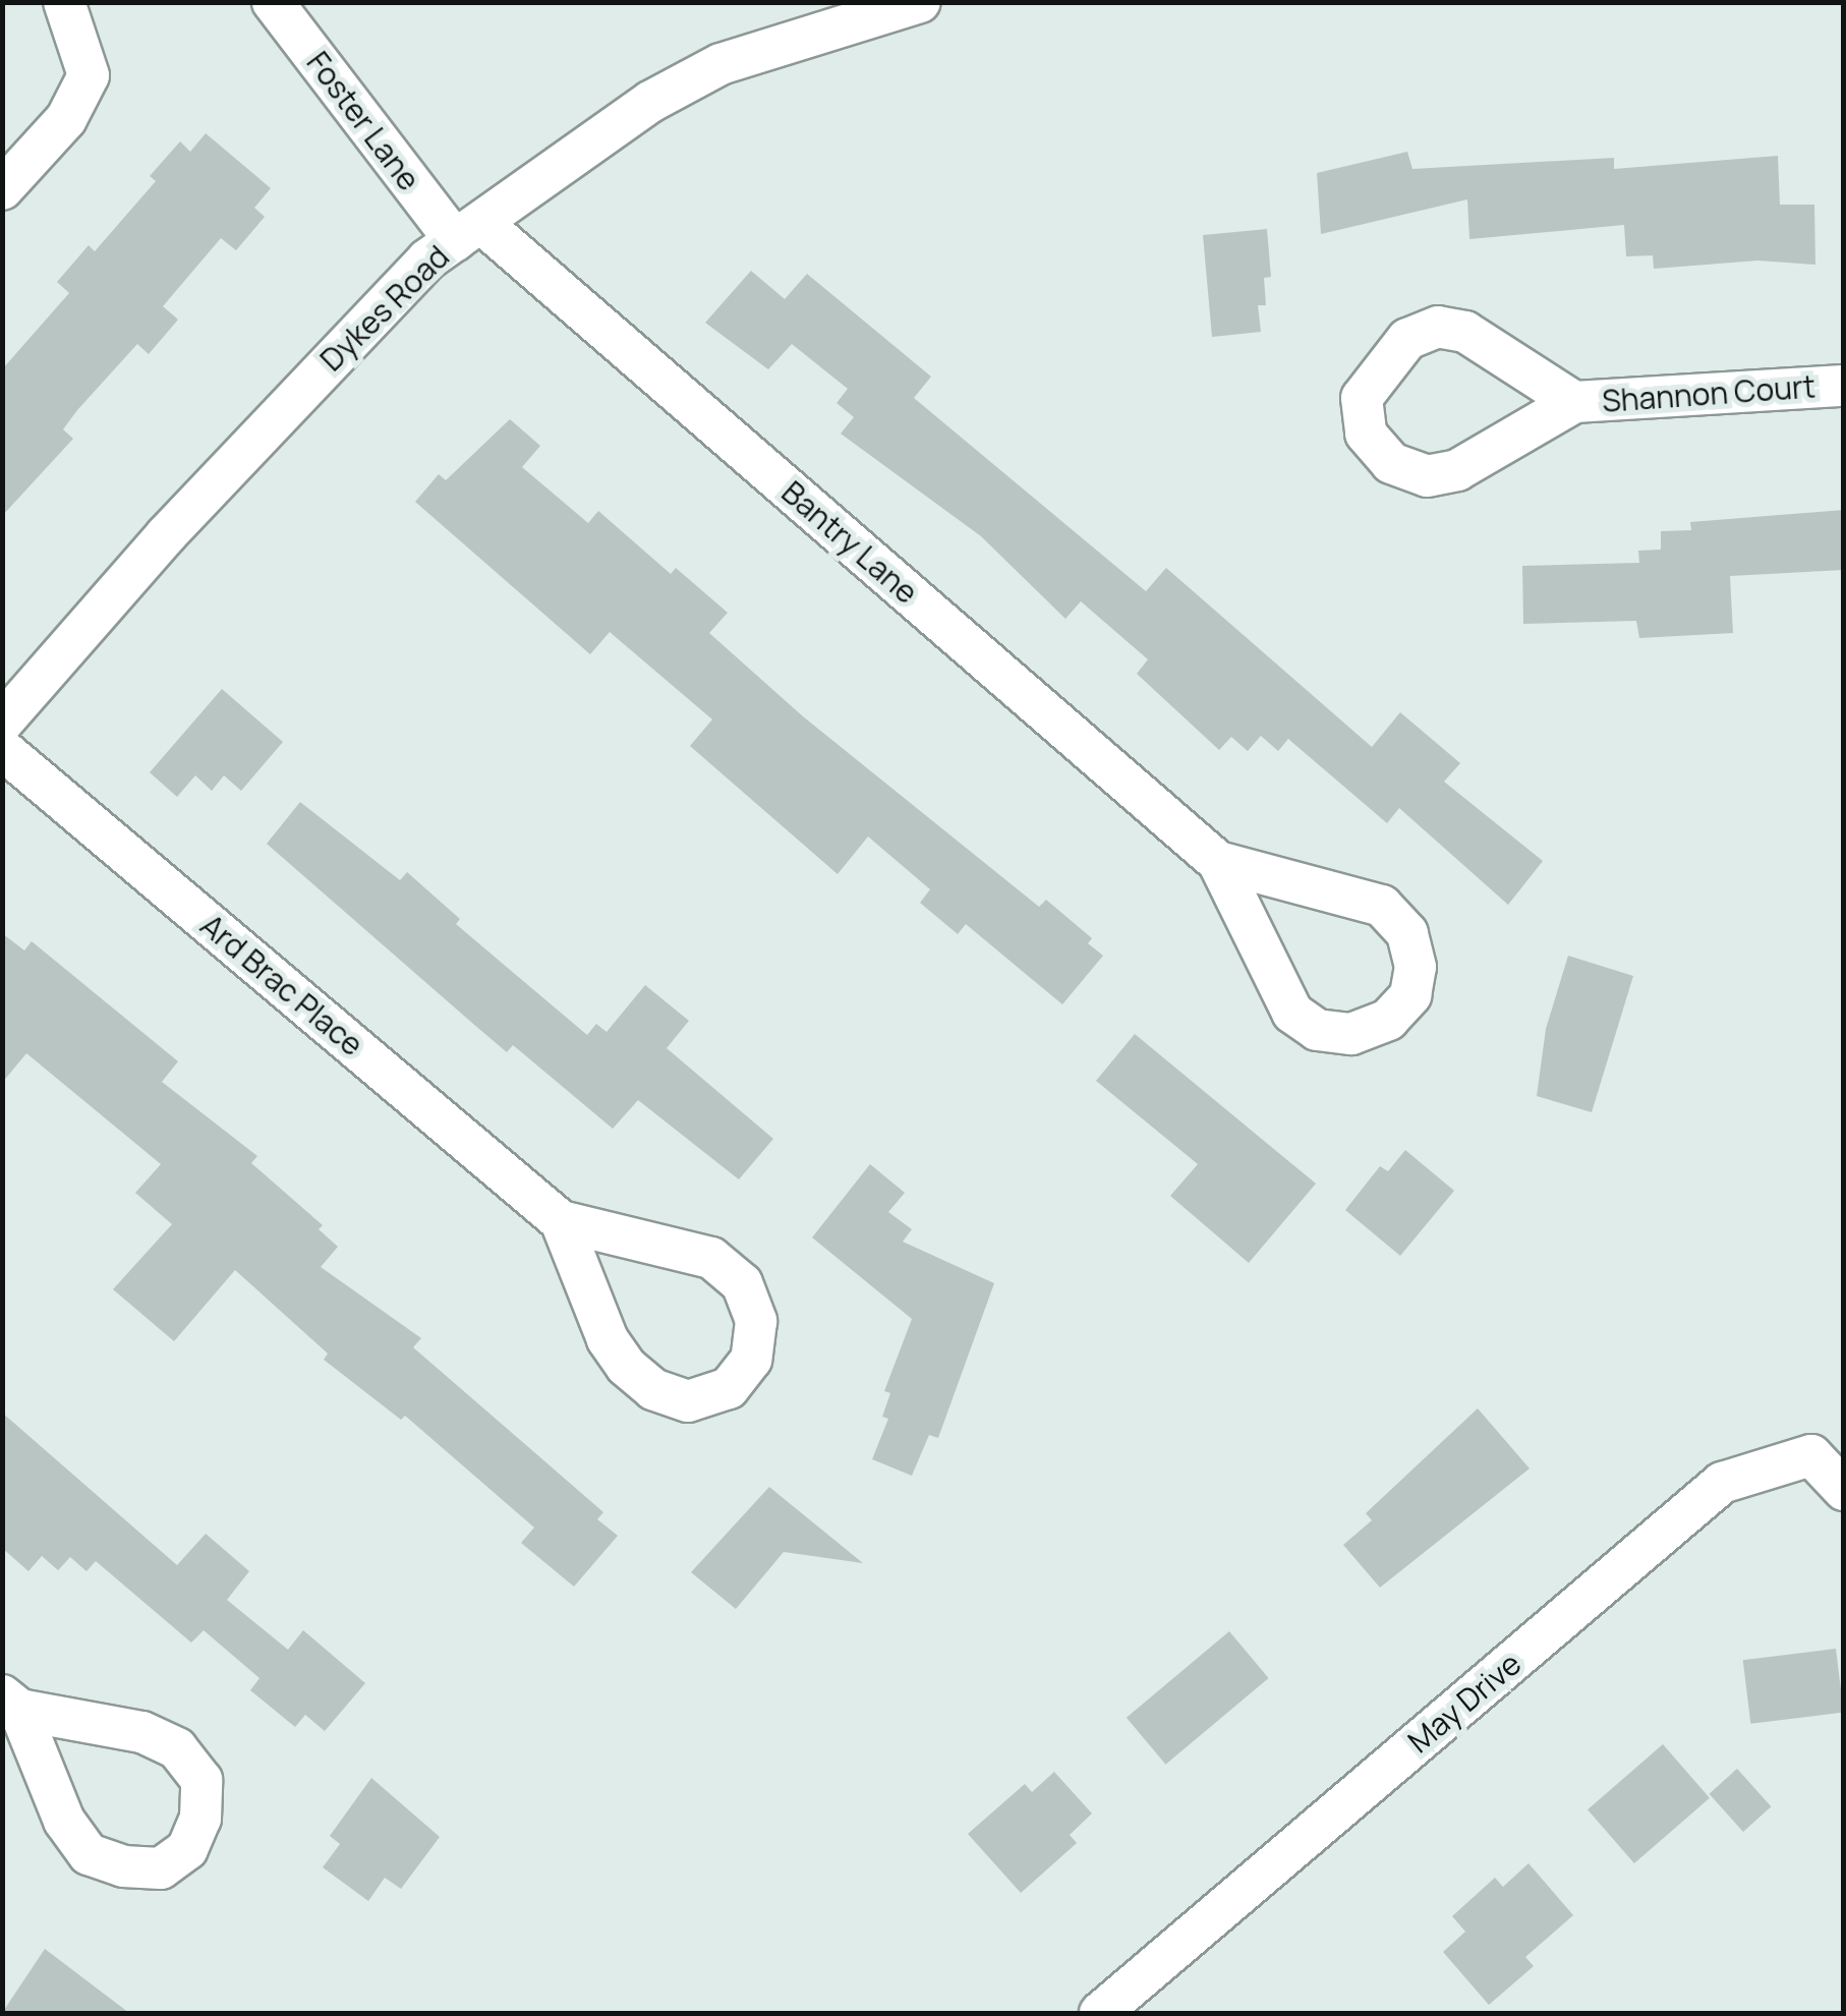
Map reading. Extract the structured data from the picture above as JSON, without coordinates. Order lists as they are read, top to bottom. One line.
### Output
{"streets":{"street":["Foster Lane","Dykes Road","Shannon Court","Bantry Lane","Ard Brac Place","May Drive"]},"crossings":[["Foster Lane","Dykes Road"],["Foster Lane","Bantry Lane"],["Dykes Road","Bantry Lane"]]}
